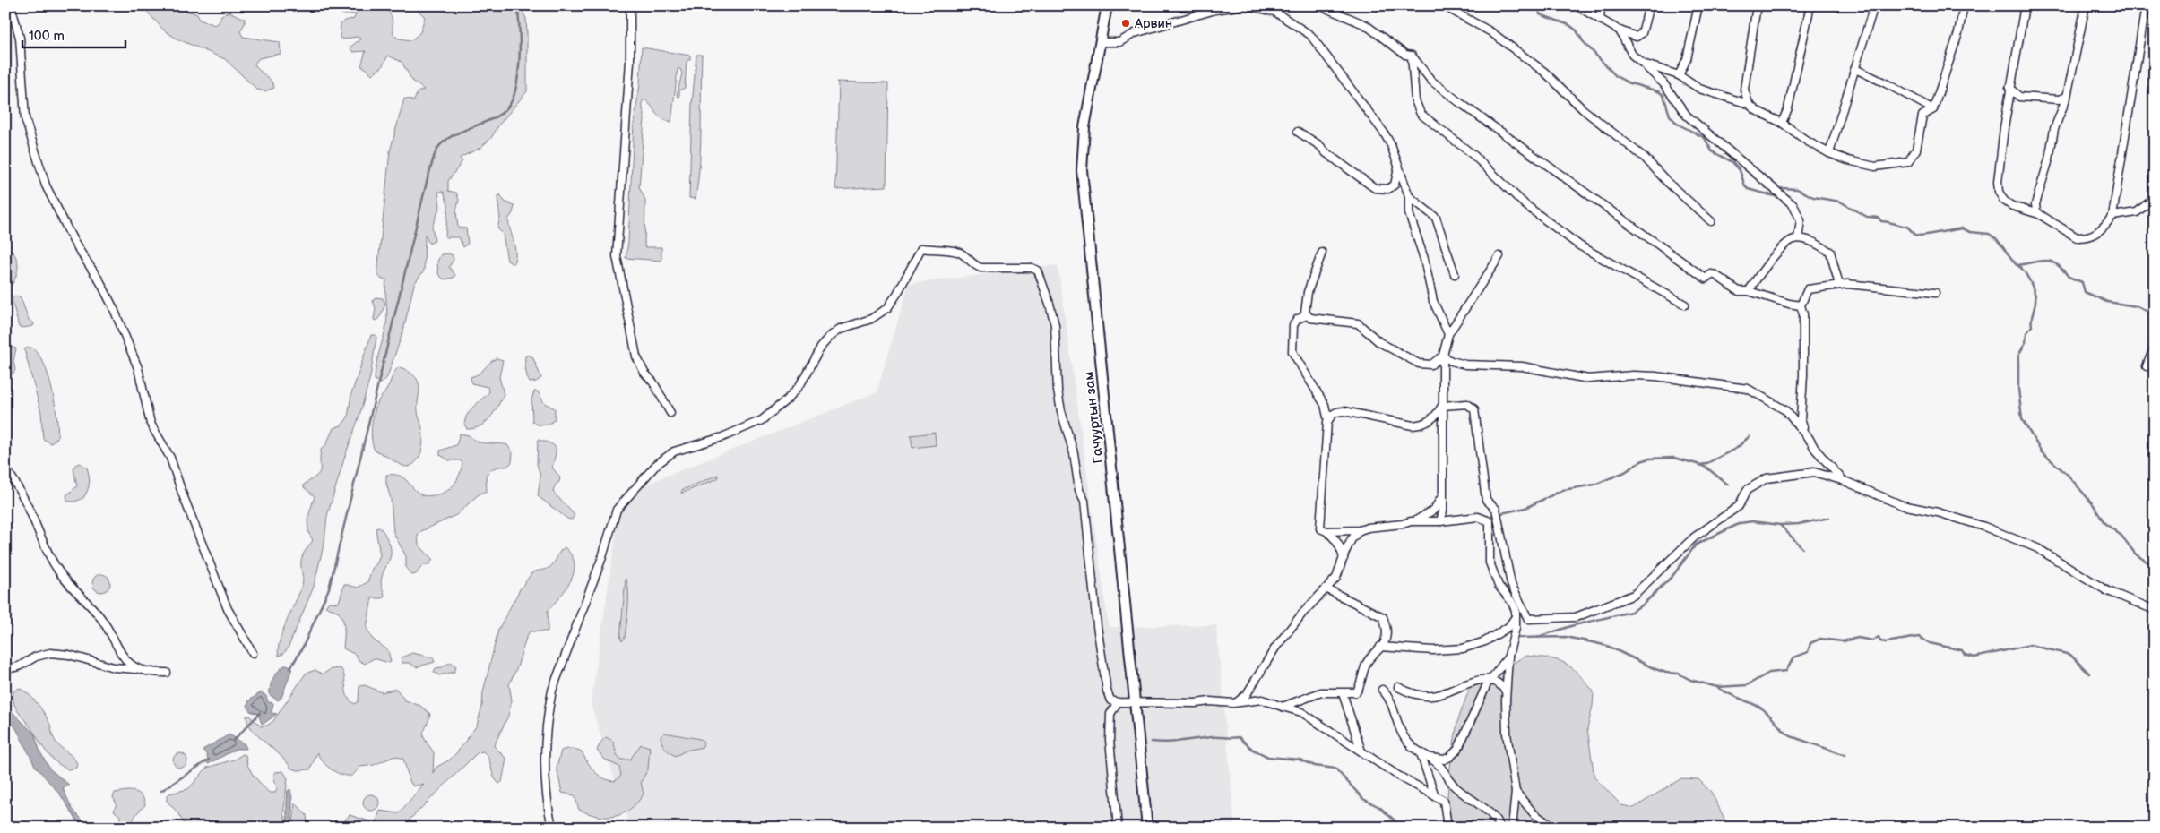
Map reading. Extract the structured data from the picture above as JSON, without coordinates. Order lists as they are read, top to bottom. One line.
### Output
{"streets":{"main road":["Гачууртын зам"]},"places":["Арвин"],"scale_bar":"100 m"}
